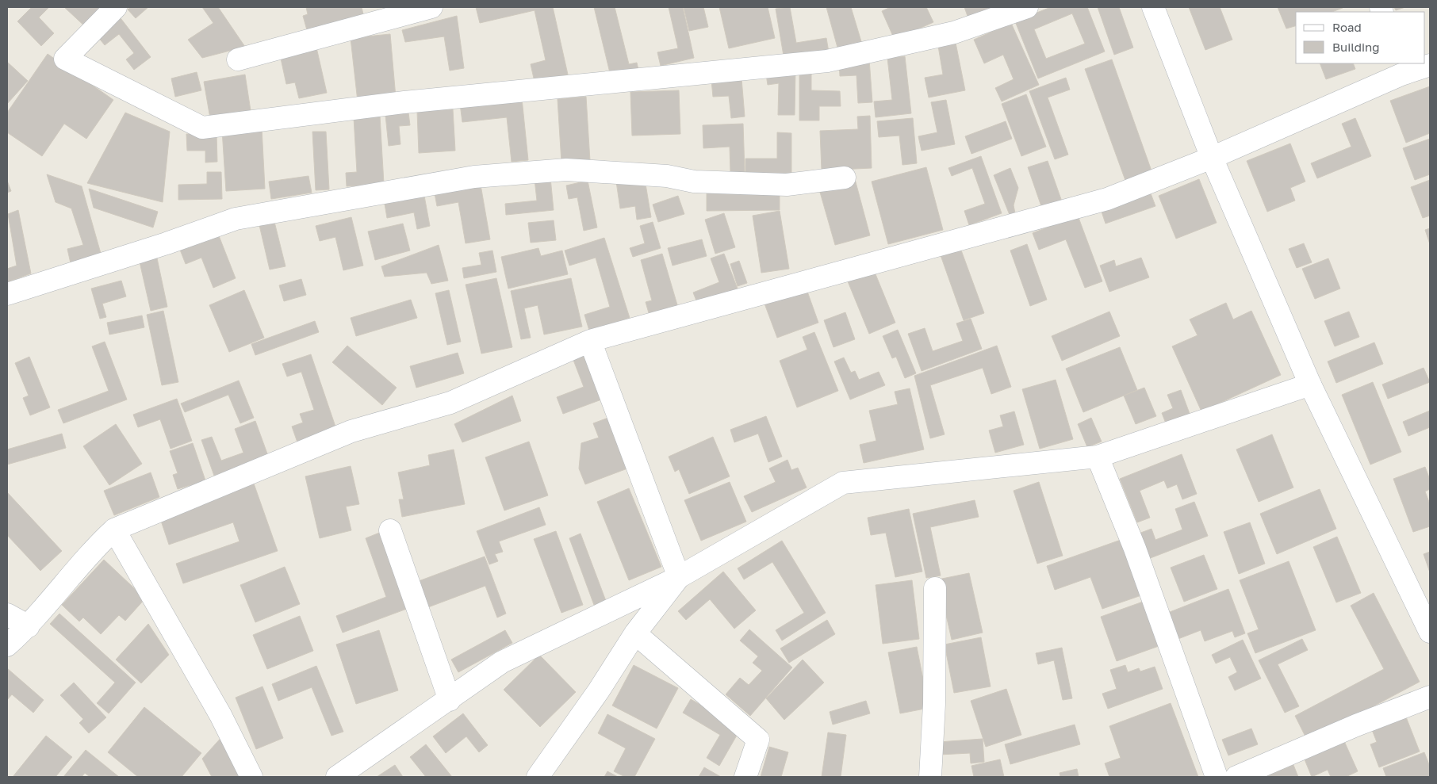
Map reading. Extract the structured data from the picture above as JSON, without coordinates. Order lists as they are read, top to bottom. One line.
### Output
{"legend":["Road","Building"]}
